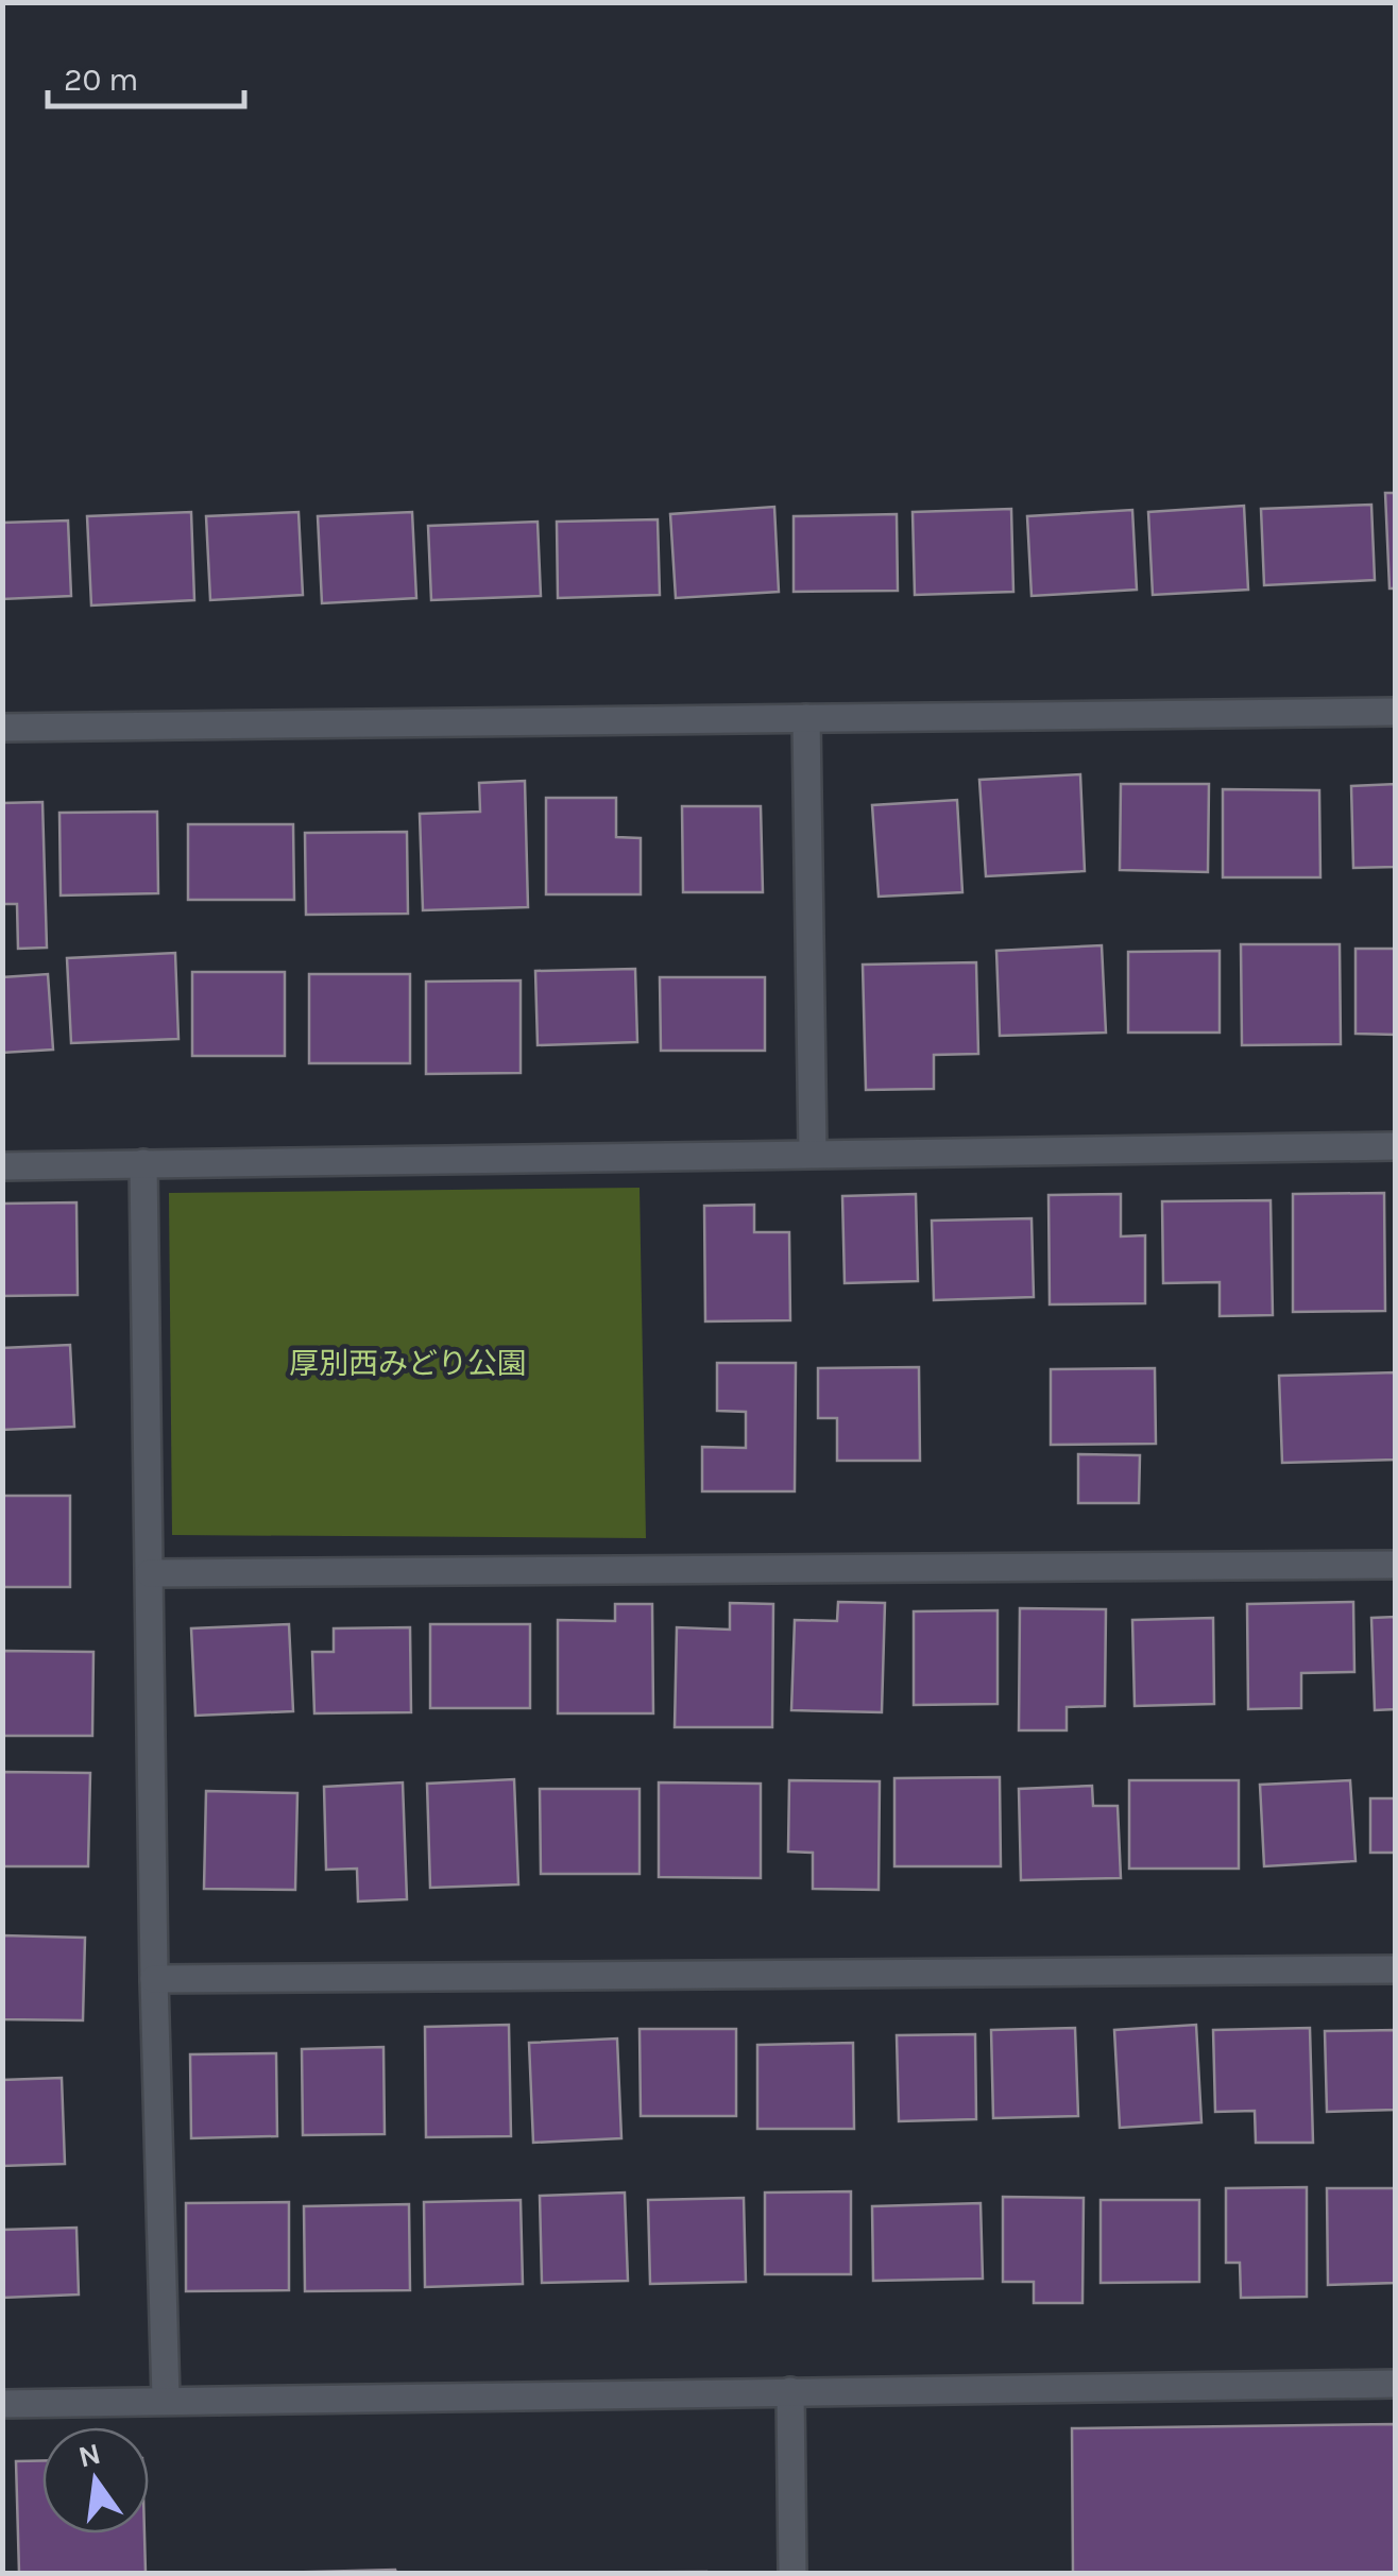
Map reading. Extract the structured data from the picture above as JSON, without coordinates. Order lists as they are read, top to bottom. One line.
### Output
{"parks":["厚別西みどり公園"],"scale_bar":"20 m","north":"top"}
